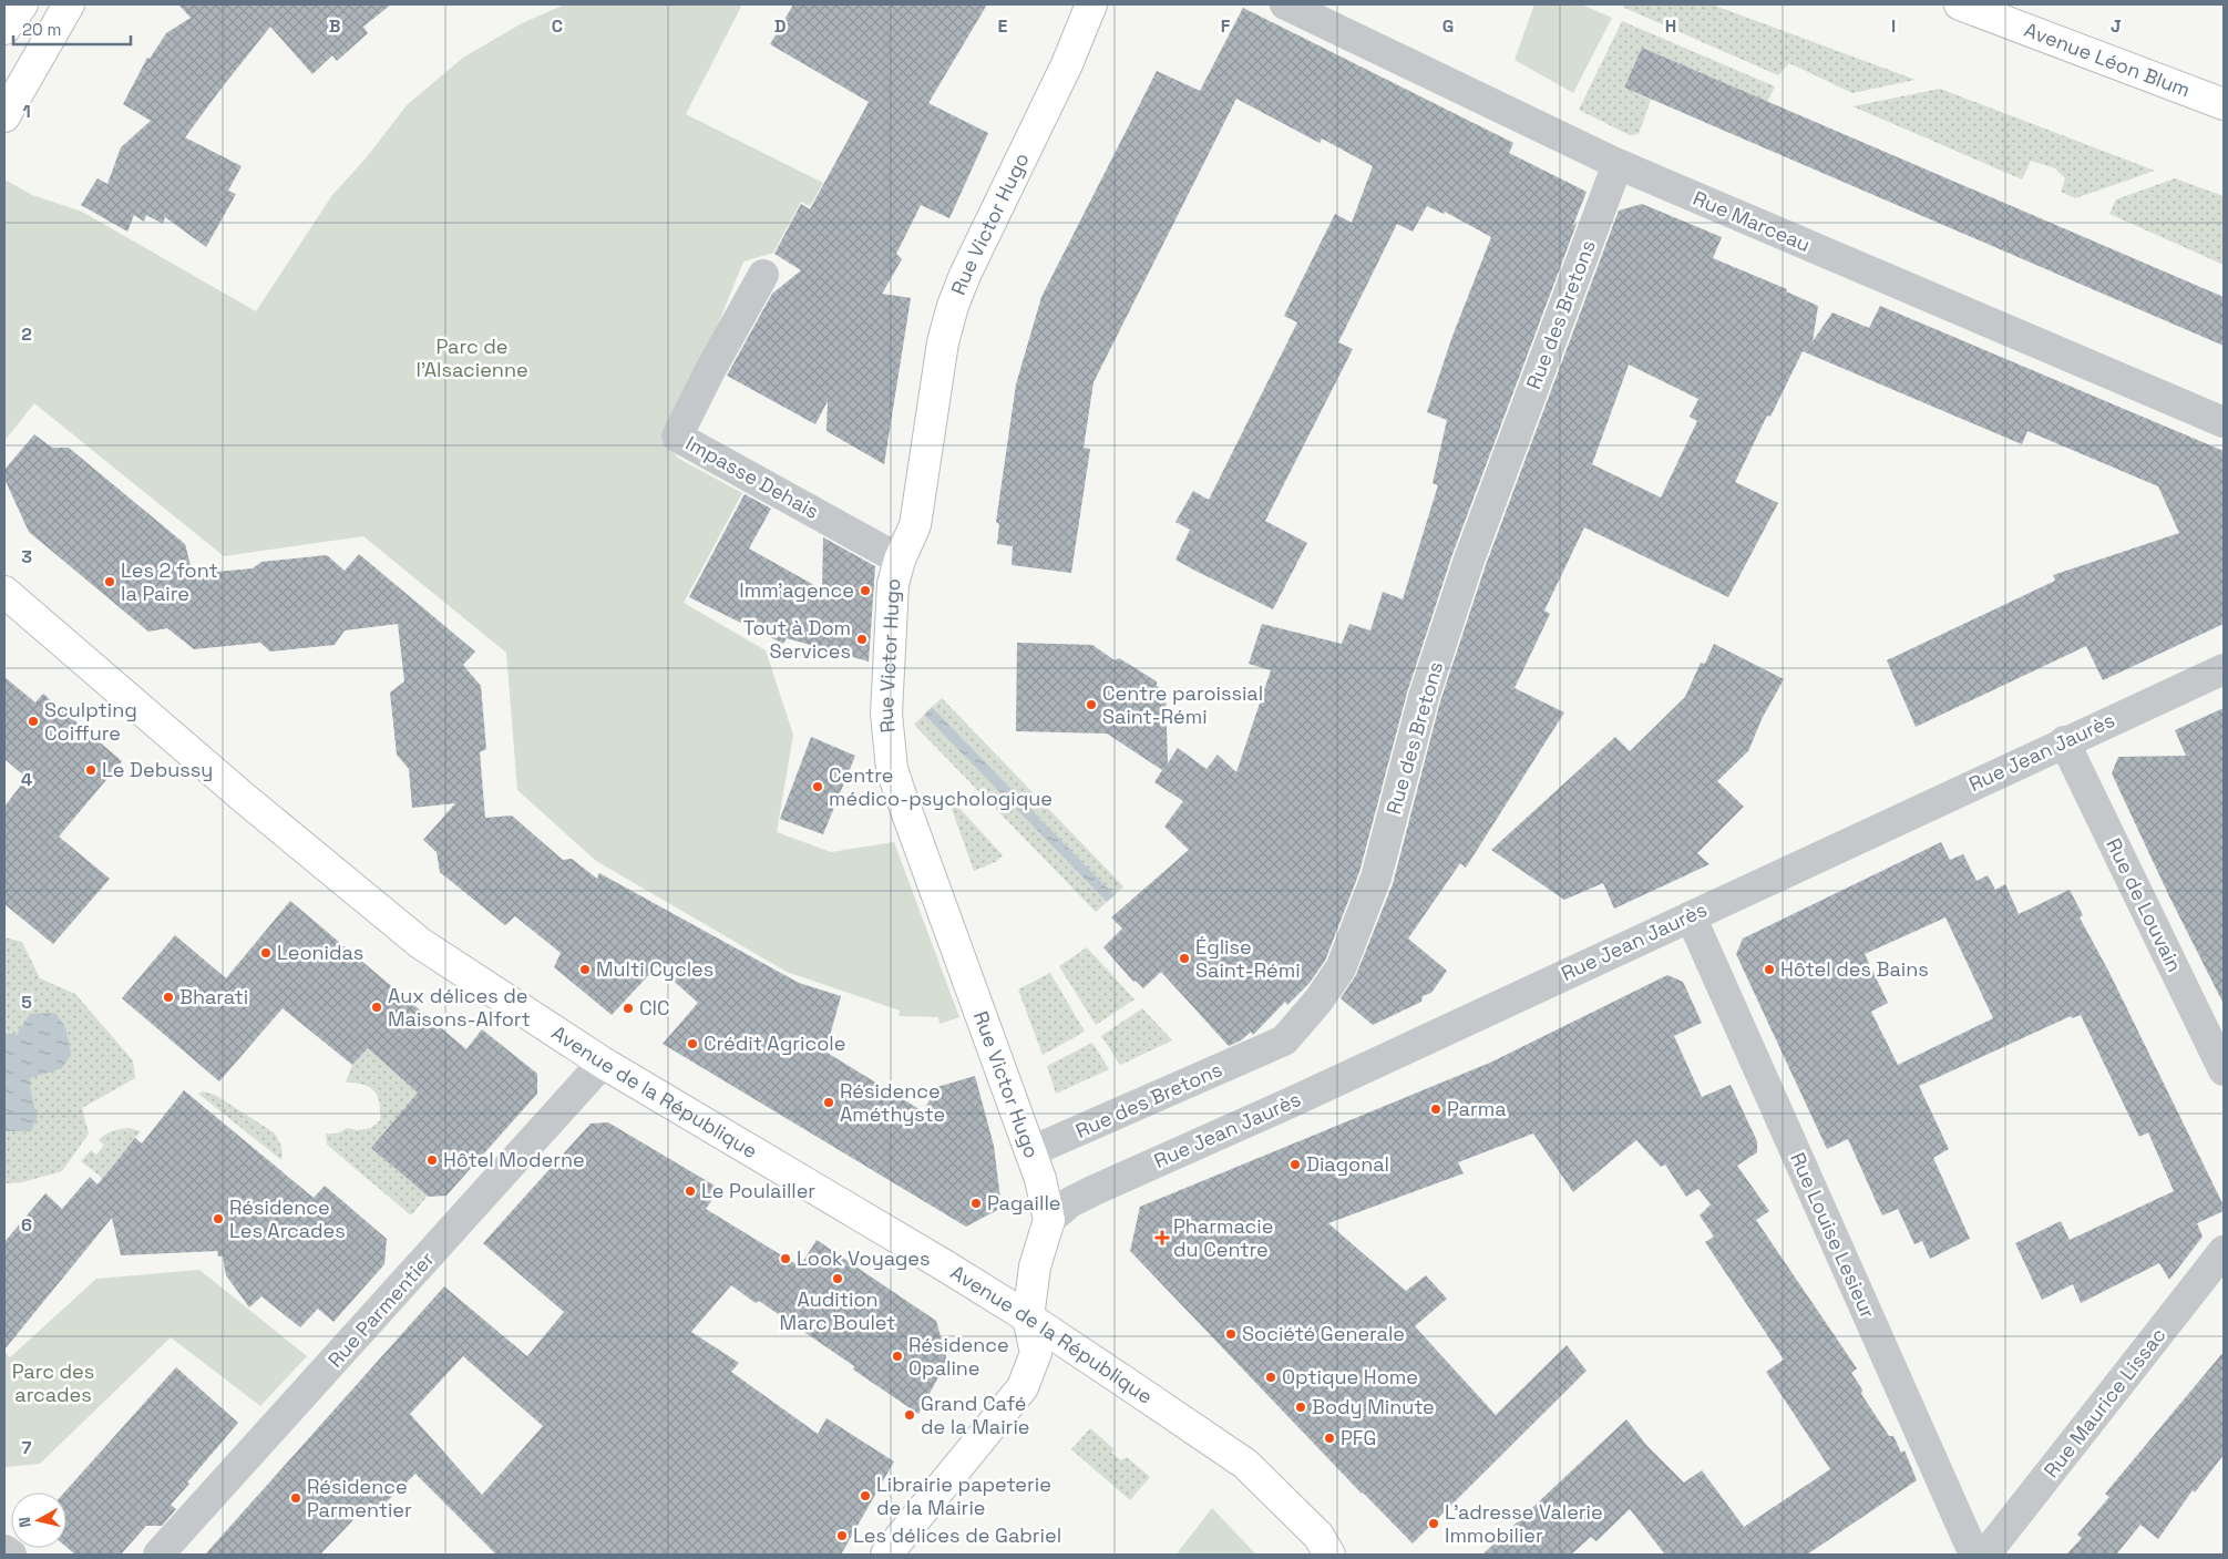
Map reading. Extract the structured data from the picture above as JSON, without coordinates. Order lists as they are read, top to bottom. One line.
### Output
{"streets":{"main road":["Avenue Léon Blum","Rue Victor Hugo","Avenue de la République"],"street":["Rue Marceau","Rue des Bretons","Impasse Dehais","Rue Jean Jaurès","Rue de Louvain","Rue Louise Lesieur","Rue Parmentier","Rue Maurice Lissac"]},"crossings":[["Rue Marceau","Rue des Bretons"],["Rue Victor Hugo","Rue des Bretons"],["Rue Victor Hugo","Impasse Dehais"],["Rue Victor Hugo","Rue Jean Jaurès"],["Rue Jean Jaurès","Rue de Louvain"],["Rue Jean Jaurès","Rue Louise Lesieur"],["Avenue de la République","Rue Parmentier"]],"parks":["Parc de l'Alsacienne","Parc des arcades"],"places":{"other":["Les 2 font la Paire","Imm'agence","Tout à Dom Services","Centre paroissial Saint-Rémi","Sculpting Coiffure","Le Debussy","Centre médico-psychologique","Leonidas","Église Saint-Rémi","Multi Cycles","Hôtel des Bains","Bharati","Aux délices de Maisons-Alfort","CIC","Crédit Agricole","Résidence Améthyste","Parma","Hôtel Moderne","Diagonal","Le Poulailler","Pagaille","Résidence Les Arcades","Look Voyages","Audition Marc Boulet","Société Generale","Résidence Opaline","Optique Home","Body Minute","Grand Café de la Mairie","PFG","Librairie papeterie de la Mairie","Résidence Parmentier","L'adresse Valerie Immobilier","Les délices de Gabriel"],"health":["Pharmacie du Centre"]},"scale_bar":"20 m","north":"left","grid":{"columns":["B","C","D","E","F","G","H","I","J"],"rows":["1","2","3","4","5","6","7"]}}
